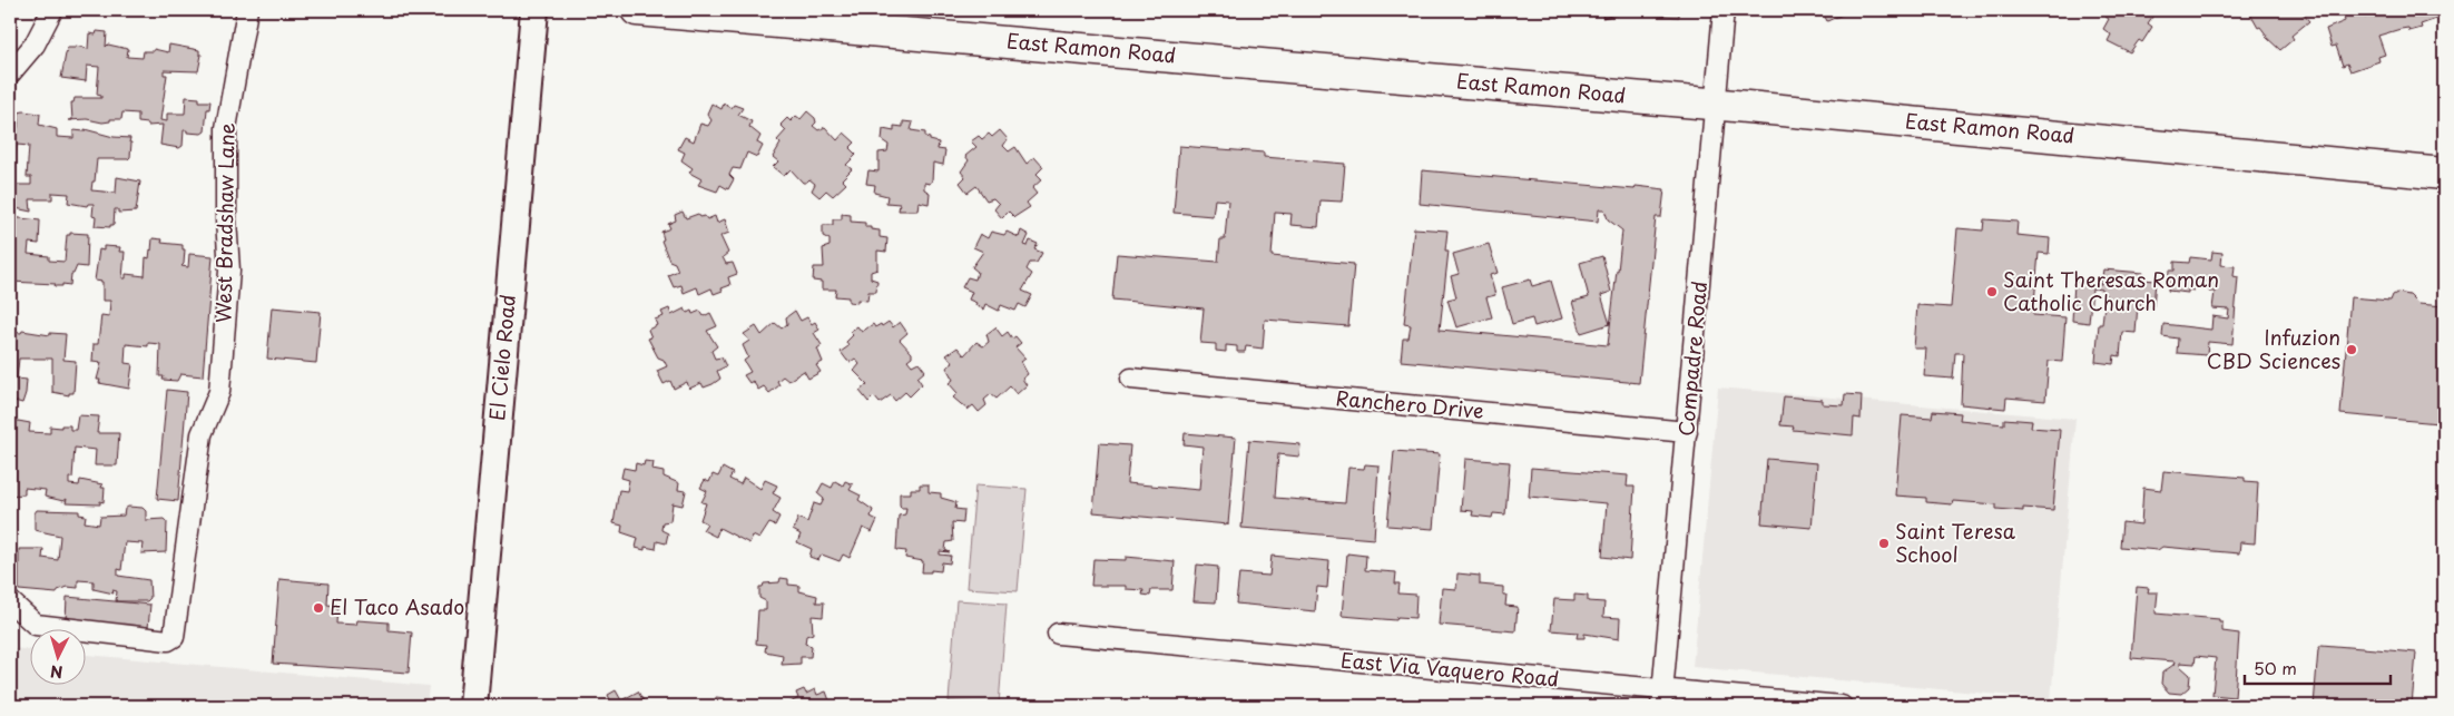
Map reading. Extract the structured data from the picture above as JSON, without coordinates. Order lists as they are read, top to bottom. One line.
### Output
{"streets":{"main road":["East Ramon Road","El Cielo Road"],"street":["West Bradshaw Lane","Compadre Road","Ranchero Drive","East Via Vaquero Road"]},"crossings":[["East Ramon Road","Compadre Road"],["Compadre Road","Ranchero Drive"],["Compadre Road","East Via Vaquero Road"]],"places":["Saint Theresas Roman Catholic Church","Infuzion CBD Sciences","Saint Teresa School","El Taco Asado"],"scale_bar":"50 m","north":"bottom"}
